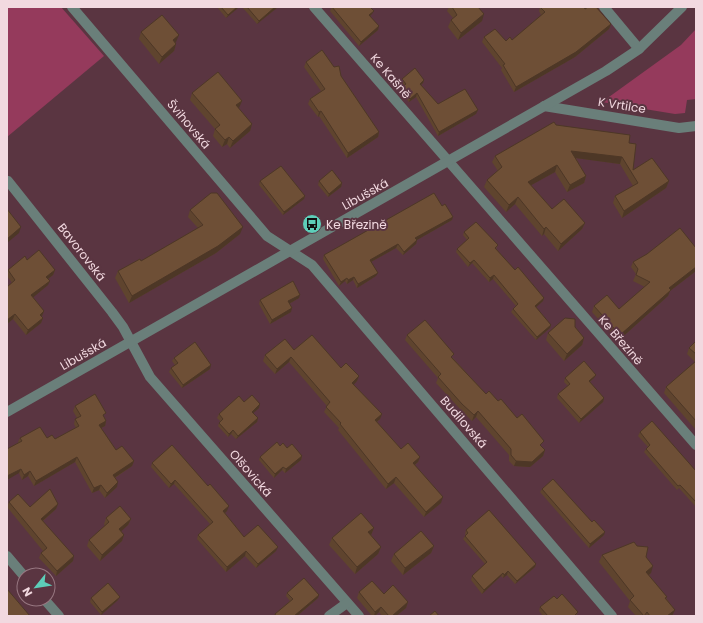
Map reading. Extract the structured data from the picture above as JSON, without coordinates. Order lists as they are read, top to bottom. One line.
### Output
{"streets":{"street":["Ke Kašně","K Vrtilce","Švihovská","Libušská","Bavorovská","Ke Březině","Budilovská","Olšovická"]},"crossings":[["Ke Kašně","Libušská"],["Ke Kašně","Ke Březině"],["K Vrtilce","Libušská"],["Švihovská","Libušská"],["Švihovská","Budilovská"],["Libušská","Bavorovská"],["Libušská","Ke Březině"],["Libušská","Budilovská"],["Libušská","Olšovická"],["Bavorovská","Olšovická"]],"places":{"bus stop":["Ke Březině"]},"north":"bottom left"}
